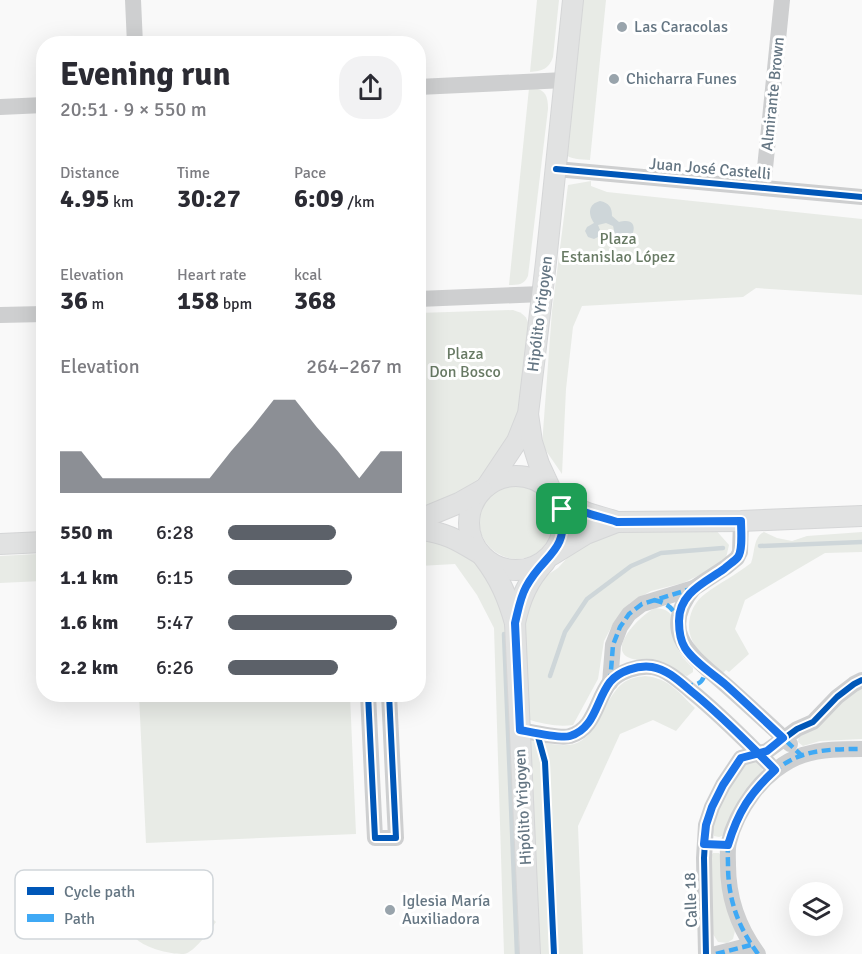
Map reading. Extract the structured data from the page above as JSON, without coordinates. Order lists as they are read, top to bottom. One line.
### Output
{"streets":{"main road":["Hipólito Yrigoyen"],"street":["Almirante Brown","Juan José Castelli","Calle 18"]},"crossings":[["Almirante Brown","Juan José Castelli"],["Juan José Castelli","Hipólito Yrigoyen"]],"parks":["Plaza Estanislao López","Plaza Don Bosco"],"places":["Las Caracolas","Chicharra Funes","Iglesia María Auxiliadora"],"legend":["Cycle path","Path"],"page":{"heading":["Evening run","20:51 · 9 × 550 m"],"stats":[["Distance","4.95 km"],["Time","30:27"],["Pace","6:09 /km"],["Elevation","36 m"],["Heart rate","158 bpm"],["kcal","368"]],"chart":["Elevation","264–267 m"],"list":[{"name":"550 m","note":"6:28"},{"name":"1.1 km","note":"6:15"},{"name":"1.6 km","note":"5:47"},{"name":"2.2 km","note":"6:26"}]}}
